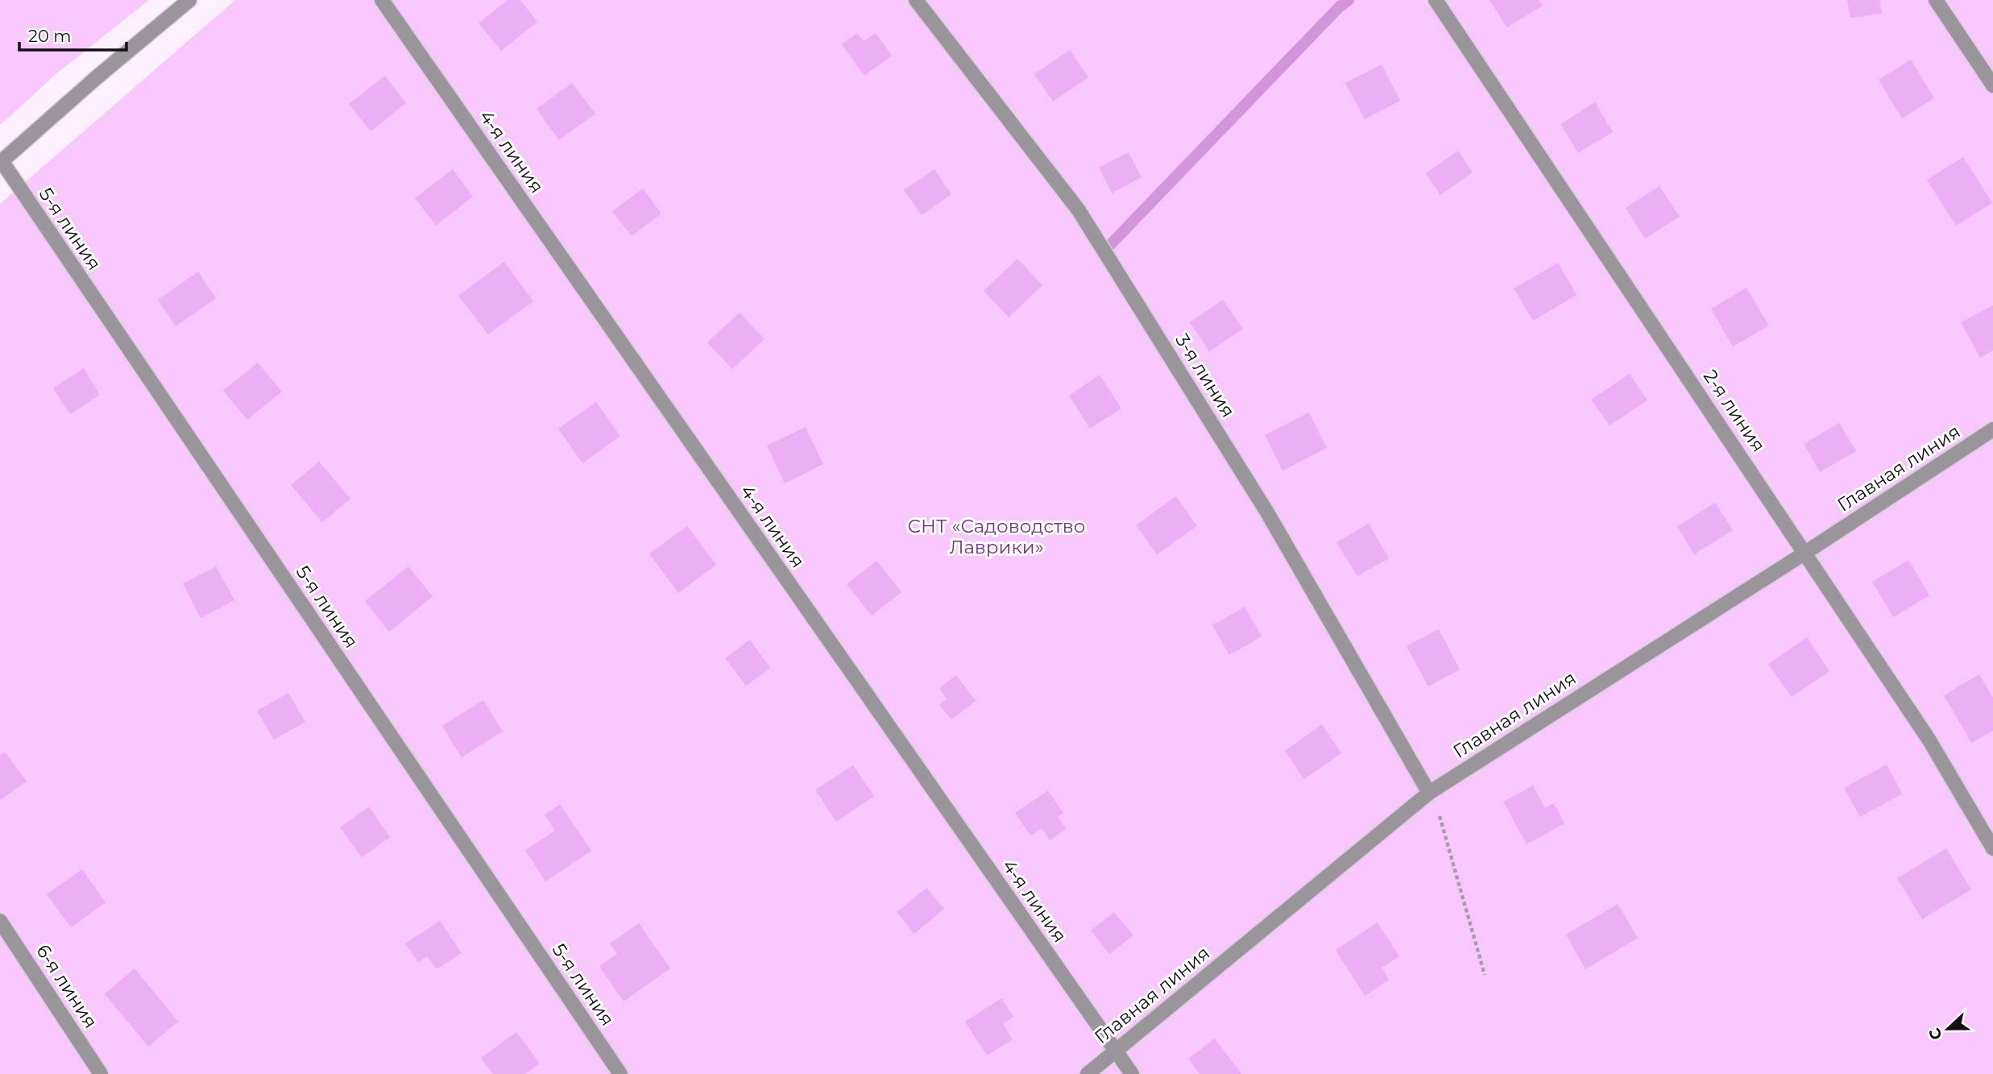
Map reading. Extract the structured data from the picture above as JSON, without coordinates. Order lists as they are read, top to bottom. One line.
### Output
{"streets":{"street":["4-я линия","5-я линия","3-я линия","2-я линия","Главная линия","6-я линия"]},"crossings":[["4-я линия","Главная линия"],["3-я линия","Главная линия"],["2-я линия","Главная линия"]],"parks":["СНТ «Садоводство Лаврики»"],"scale_bar":"20 m","north":"left"}
